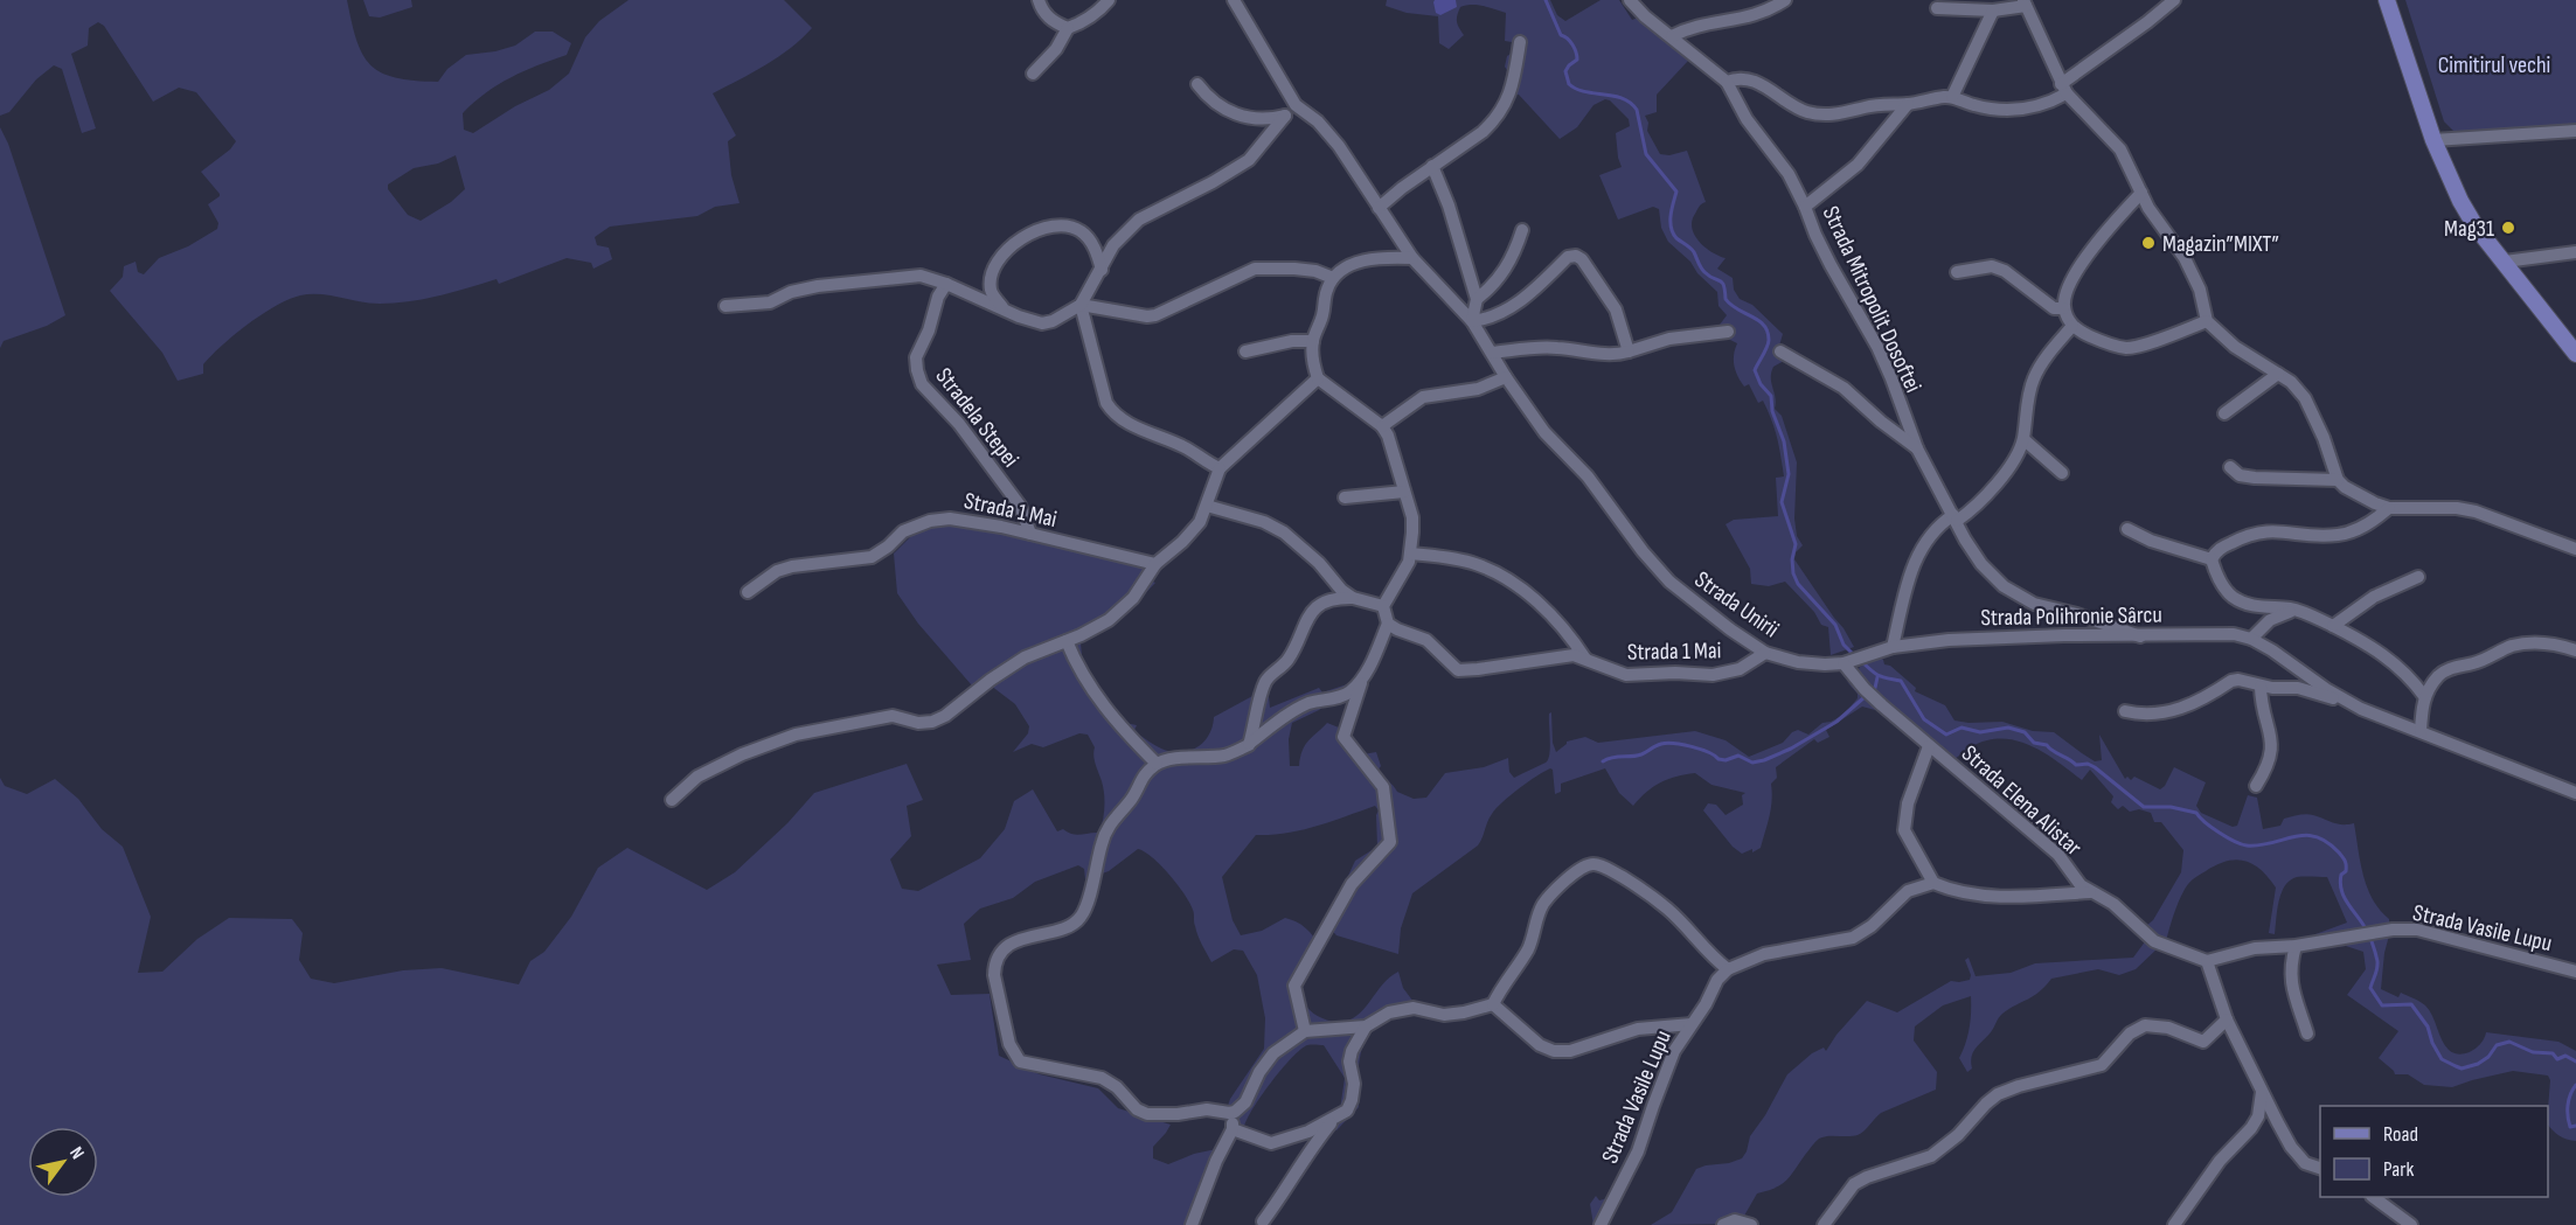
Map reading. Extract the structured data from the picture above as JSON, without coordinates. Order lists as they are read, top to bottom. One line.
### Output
{"streets":{"street":["Strada Mitropolit Dosoftei","Stradela Stepei","Strada 1 Mai","Strada Unirii","Strada Polihronie Sârcu","Strada Elena Alistar","Strada Vasile Lupu"]},"crossings":[["Strada Mitropolit Dosoftei","Strada Polihronie Sârcu"],["Stradela Stepei","Strada 1 Mai"],["Strada 1 Mai","Strada Unirii"],["Strada Unirii","Strada Polihronie Sârcu"],["Strada Unirii","Strada Elena Alistar"],["Strada Elena Alistar","Strada Vasile Lupu"]],"parks":["Cimitirul vechi"],"places":["Mag31","Magazin”MIXT”"],"legend":["Road","Park"],"north":"top right"}
